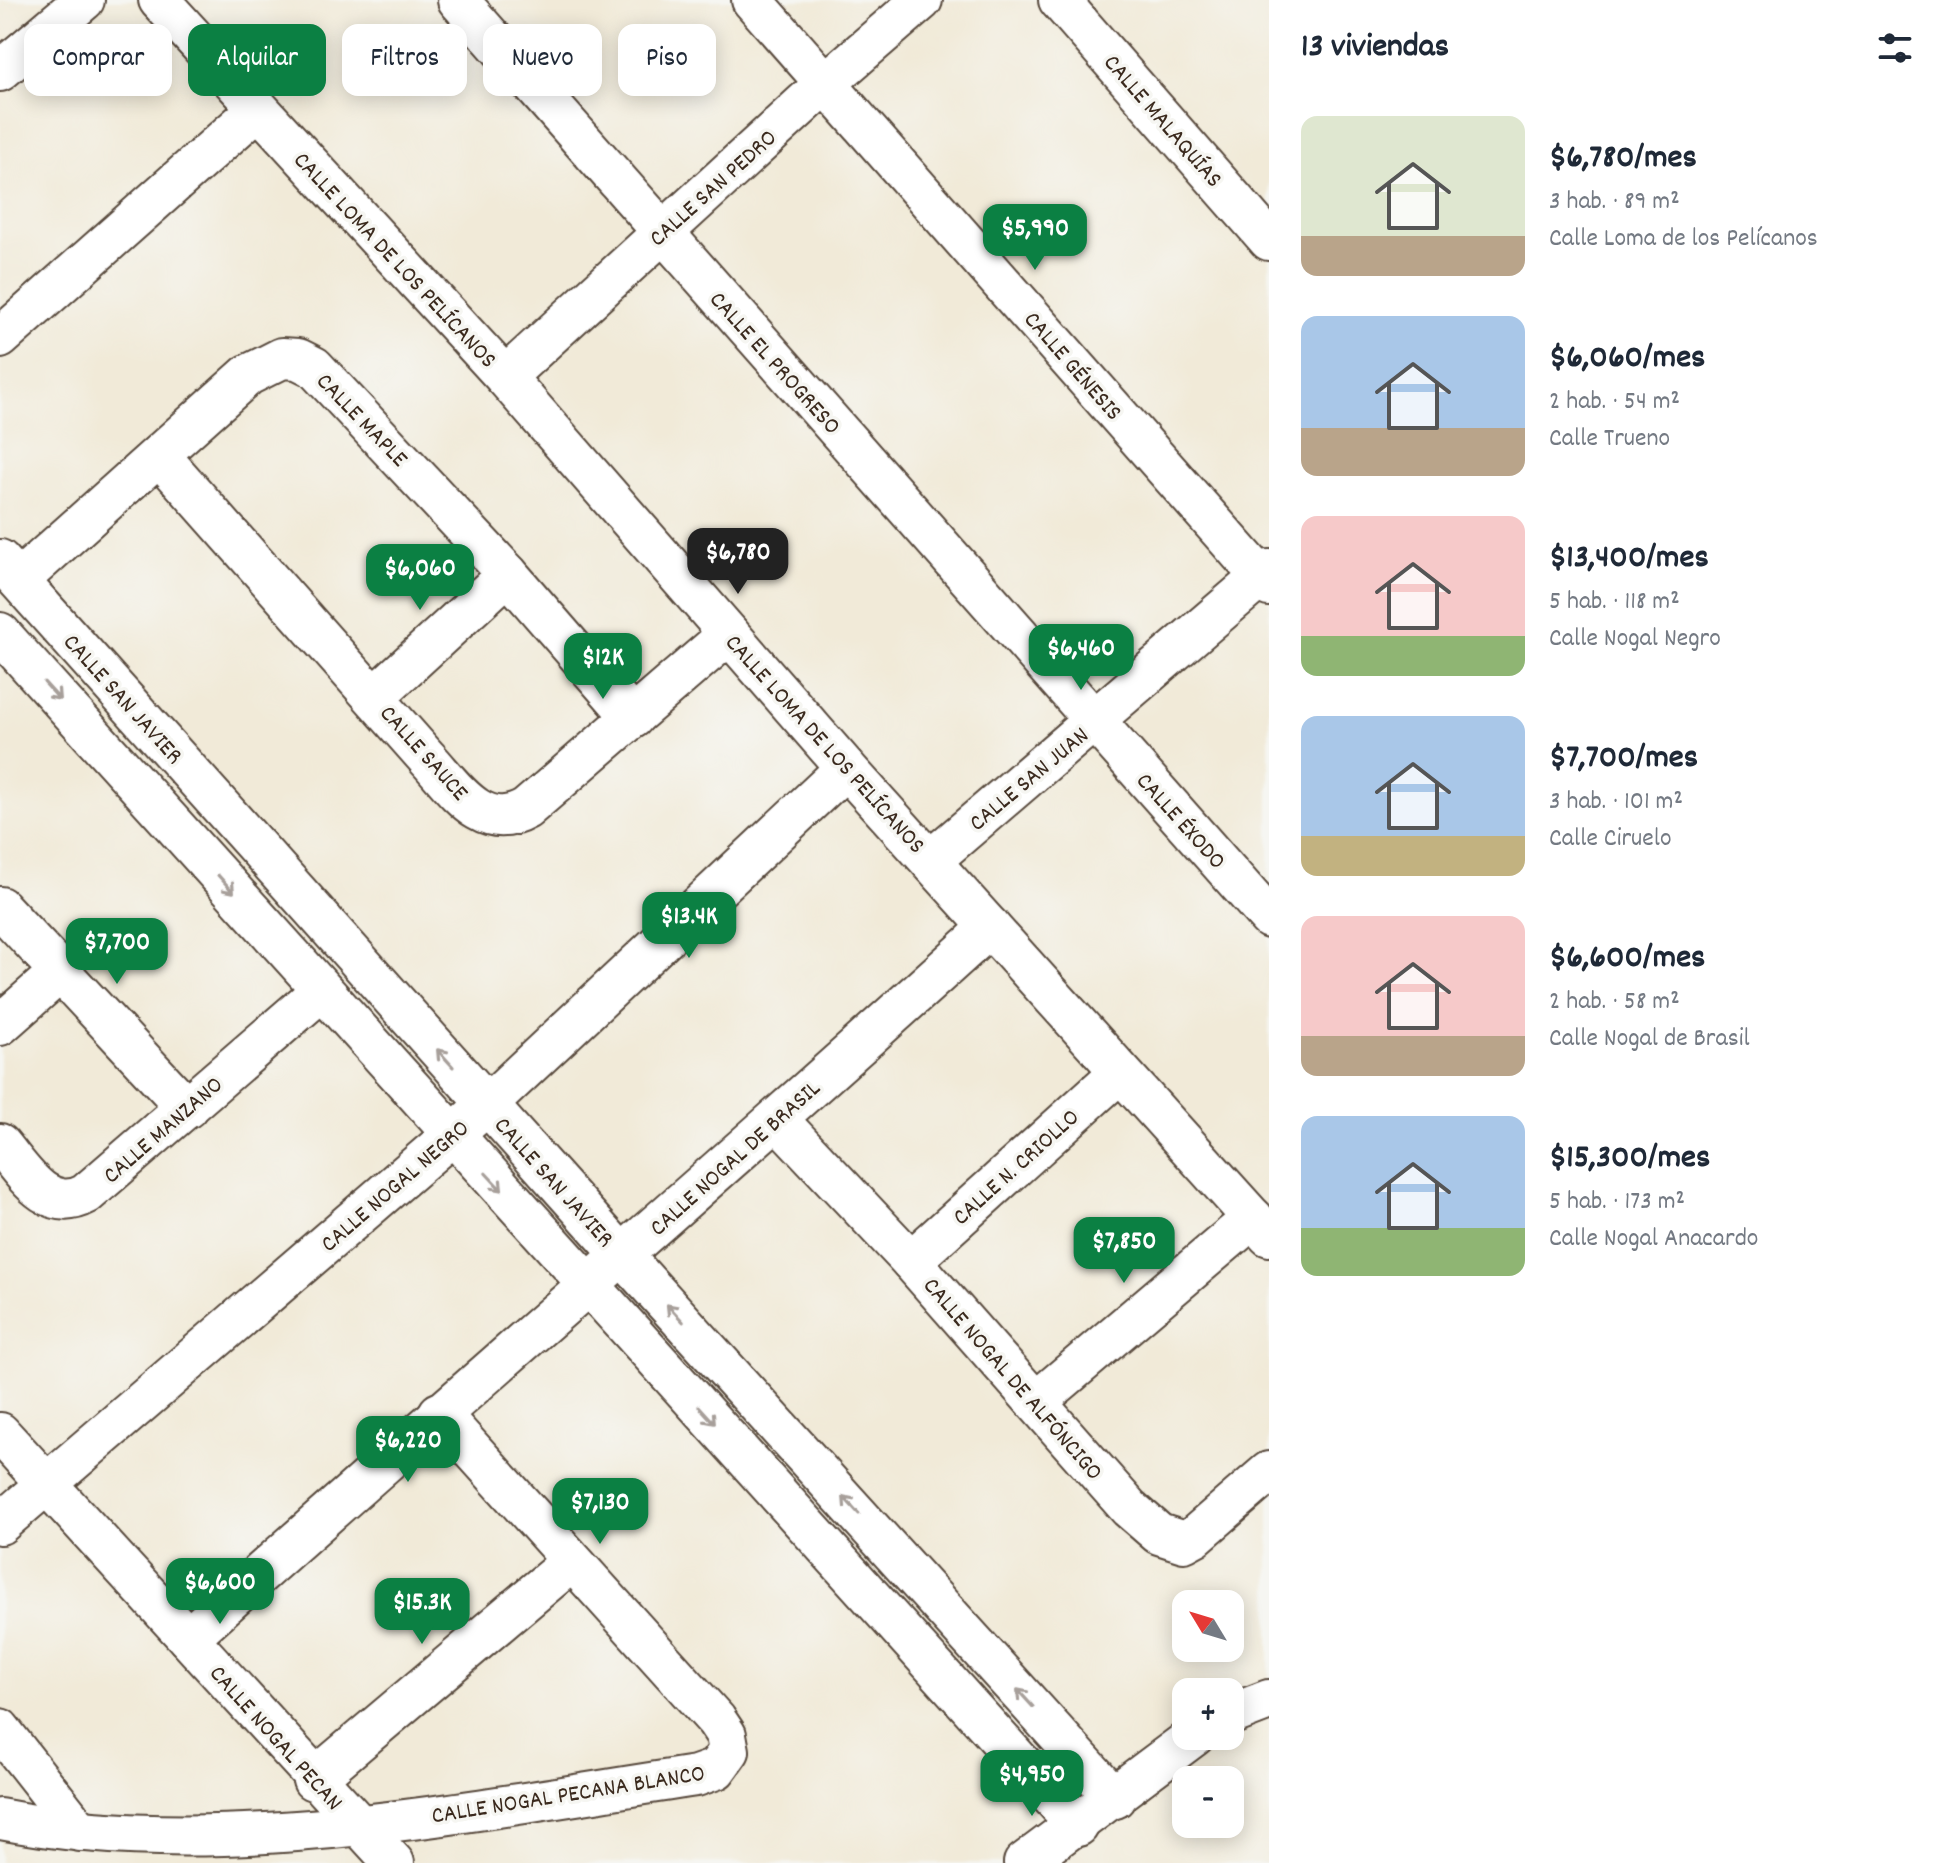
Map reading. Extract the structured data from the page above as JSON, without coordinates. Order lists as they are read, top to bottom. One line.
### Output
{"streets":{"street":["CALLE MALAQUÍAS","CALLE SAN PEDRO","CALLE LOMA DE LOS PELÍCANOS","CALLE EL PROGRESO","CALLE GÉNESIS","CALLE MAPLE","CALLE SAN JAVIER","CALLE SAUCE","CALLE SAN JUAN","CALLE ÉXODO","CALLE MANZANO","CALLE NOGAL DE BRASIL","CALLE N. CRIOLLO","CALLE NOGAL NEGRO","CALLE NOGAL DE ALFÓNCIGO","CALLE NOGAL PECAN","CALLE NOGAL PECANA BLANCO"]},"crossings":[["CALLE SAN PEDRO","CALLE LOMA DE LOS PELÍCANOS"],["CALLE SAN PEDRO","CALLE EL PROGRESO"],["CALLE SAN PEDRO","CALLE GÉNESIS"],["CALLE LOMA DE LOS PELÍCANOS","CALLE SAUCE"],["CALLE LOMA DE LOS PELÍCANOS","CALLE SAN JUAN"],["CALLE LOMA DE LOS PELÍCANOS","CALLE NOGAL DE BRASIL"],["CALLE LOMA DE LOS PELÍCANOS","CALLE N. CRIOLLO"],["CALLE LOMA DE LOS PELÍCANOS","CALLE NOGAL NEGRO"],["CALLE EL PROGRESO","CALLE SAN JUAN"],["CALLE EL PROGRESO","CALLE ÉXODO"],["CALLE GÉNESIS","CALLE SAN JUAN"],["CALLE MAPLE","CALLE SAN JAVIER"],["CALLE MAPLE","CALLE SAUCE"],["CALLE SAN JAVIER","CALLE MANZANO"],["CALLE SAN JAVIER","CALLE NOGAL DE BRASIL"],["CALLE SAN JAVIER","CALLE NOGAL NEGRO"],["CALLE SAN JUAN","CALLE ÉXODO"],["CALLE NOGAL DE BRASIL","CALLE NOGAL DE ALFÓNCIGO"],["CALLE NOGAL DE BRASIL","CALLE NOGAL PECAN"],["CALLE NOGAL DE BRASIL","CALLE NOGAL PECANA BLANCO"],["CALLE N. CRIOLLO","CALLE NOGAL DE ALFÓNCIGO"],["CALLE NOGAL NEGRO","CALLE NOGAL PECAN"],["CALLE NOGAL PECAN","CALLE NOGAL PECANA BLANCO"]],"north":"top left","page":{"heading":"13 viviendas","chip":["Comprar","Alquilar","Filtros","Nuevo","Piso"],"list":[{"name":"$6,780/mes","note":"3 hab. · 89 m² · Calle Loma de los Pelícanos"},{"name":"$6,060/mes","note":"2 hab. · 54 m² · Calle Trueno"},{"name":"$13,400/mes","note":"5 hab. · 118 m² · Calle Nogal Negro"},{"name":"$7,700/mes","note":"3 hab. · 101 m² · Calle Ciruelo"},{"name":"$6,600/mes","note":"2 hab. · 58 m² · Calle Nogal de Brasil"},{"name":"$15,300/mes","note":"5 hab. · 173 m² · Calle Nogal Anacardo"}],"price":["$5,990","$6,780","$6,060","$6,460","$12K","$13.4K","$7,700","$7,850","$6,220","$7,130","$6,600","$15.3K","$4,950"],"map_buttons":["+","−"]}}
